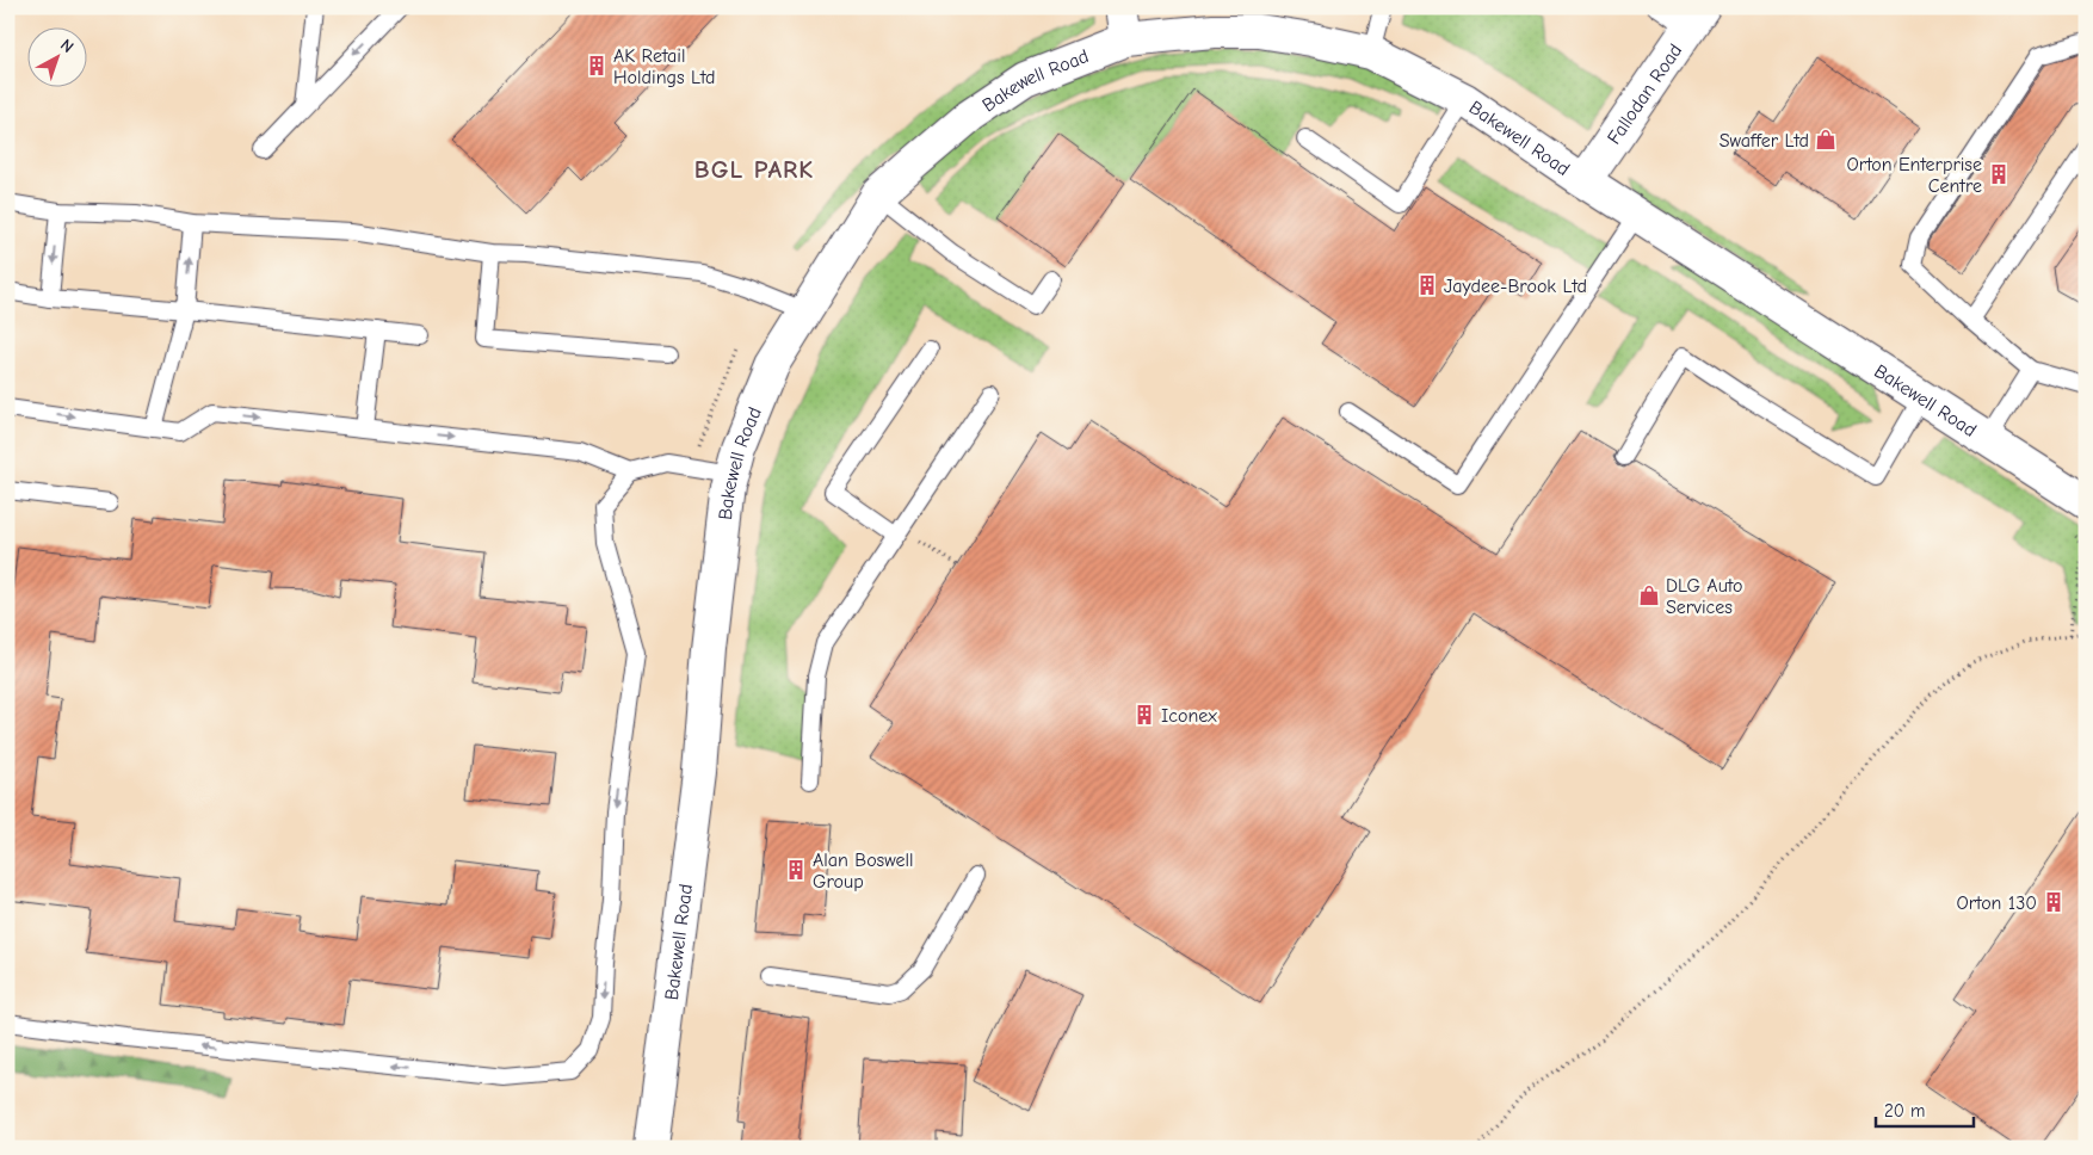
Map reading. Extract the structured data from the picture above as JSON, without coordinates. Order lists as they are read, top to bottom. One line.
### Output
{"streets":{"street":["Bakewell Road","Fallodan Road"]},"crossings":[["Bakewell Road","Fallodan Road"]],"districts":["BGL PARK"],"places":{"building":["AK Retail Holdings Ltd","Orton Enterprise Centre","Jaydee-Brook Ltd","Iconex","Alan Boswell Group","Orton 130"],"shop":["Swaffer Ltd","DLG Auto Services"]},"scale_bar":"20 m","north":"top right"}
